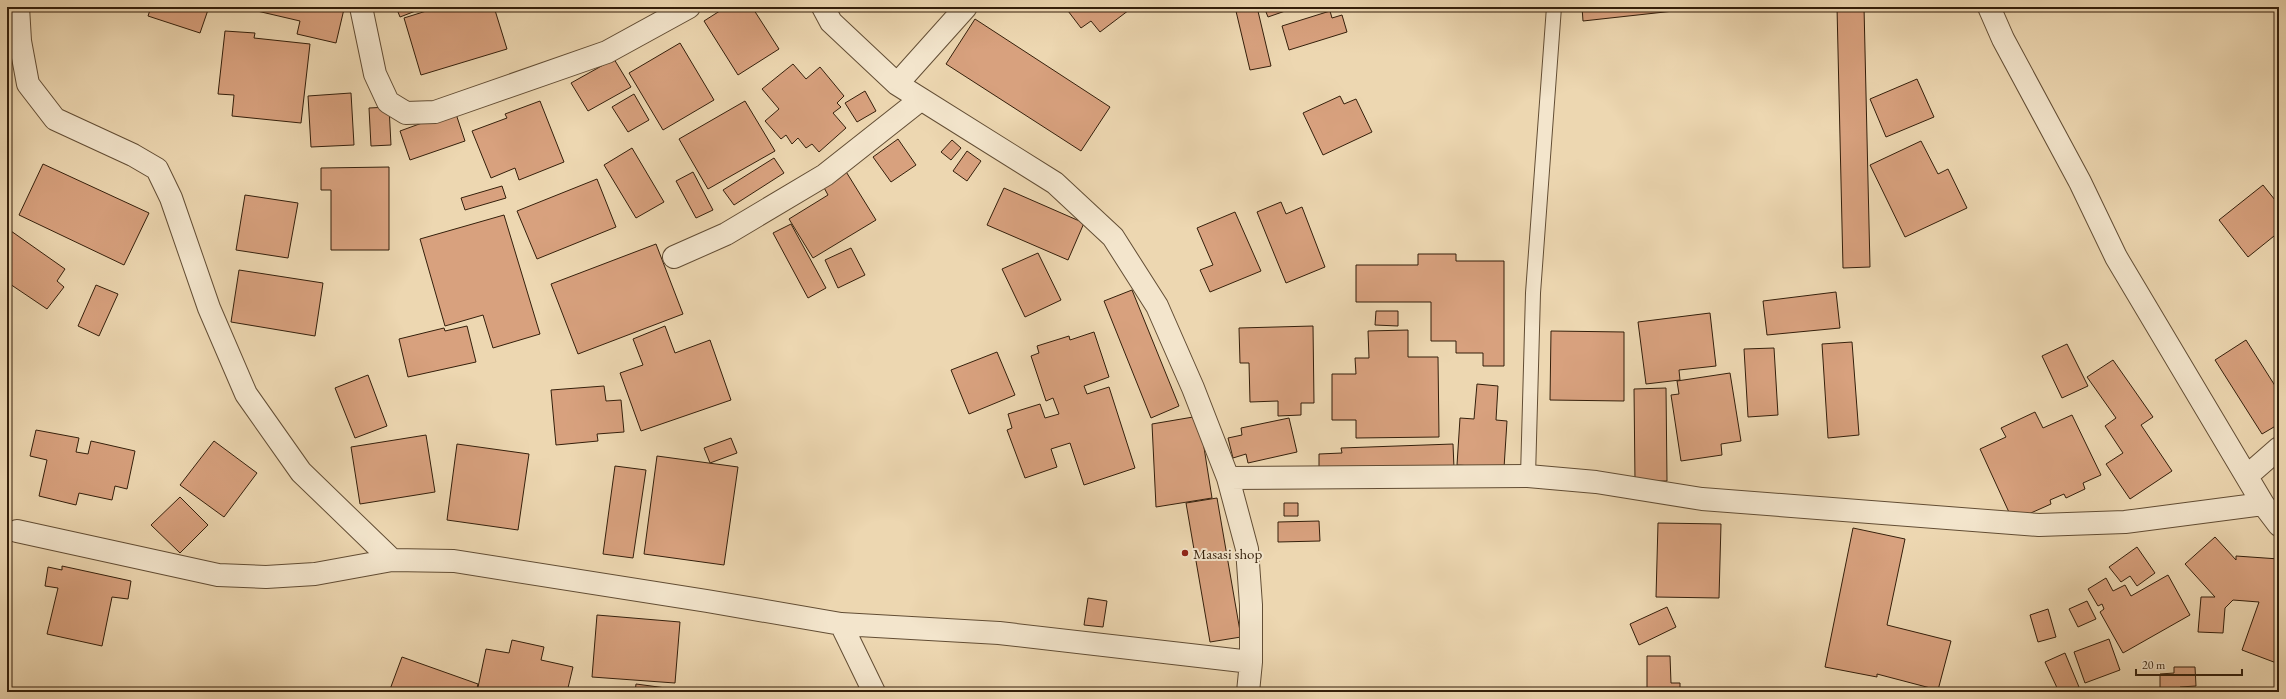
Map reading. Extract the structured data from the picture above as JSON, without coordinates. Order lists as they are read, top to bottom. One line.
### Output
{"places":["Masasi shop"],"scale_bar":"20 m"}
